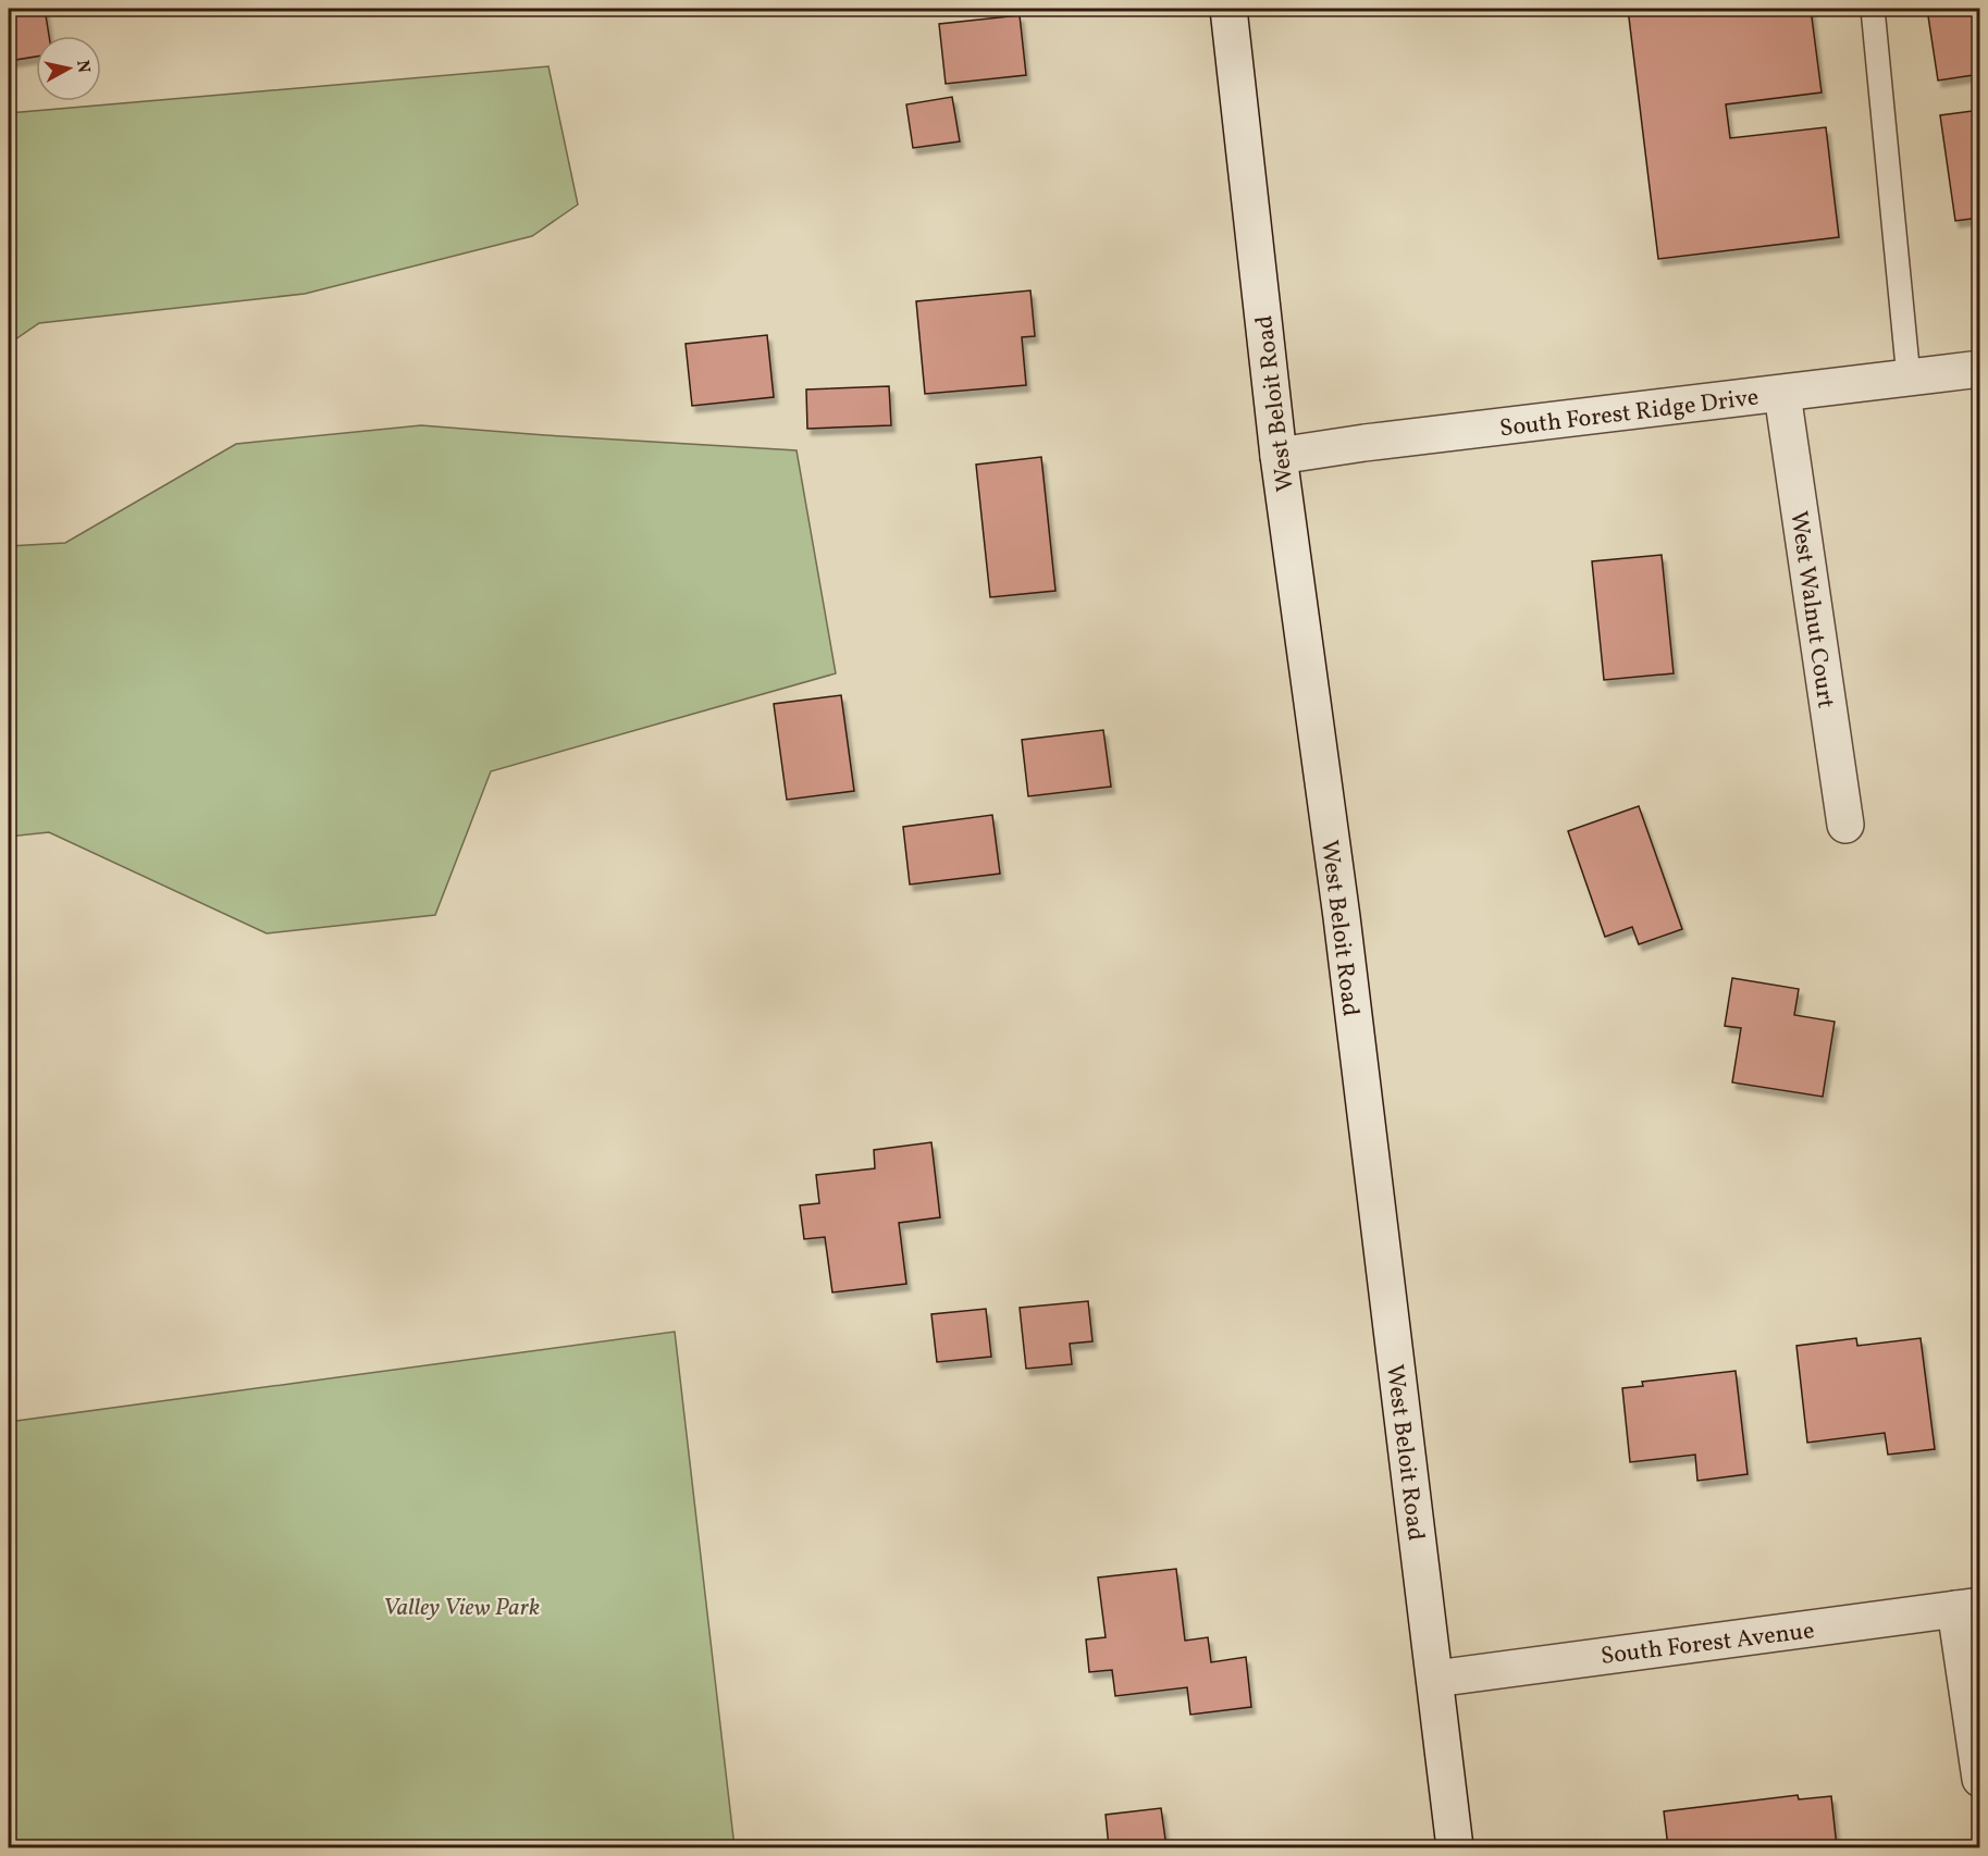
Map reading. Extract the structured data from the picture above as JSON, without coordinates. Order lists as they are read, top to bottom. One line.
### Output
{"streets":{"street":["West Beloit Road","South Forest Ridge Drive","West Walnut Court","South Forest Avenue"]},"crossings":[["West Beloit Road","South Forest Ridge Drive"],["West Beloit Road","South Forest Avenue"],["South Forest Ridge Drive","West Walnut Court"]],"parks":["Valley View Park"],"north":"right"}
